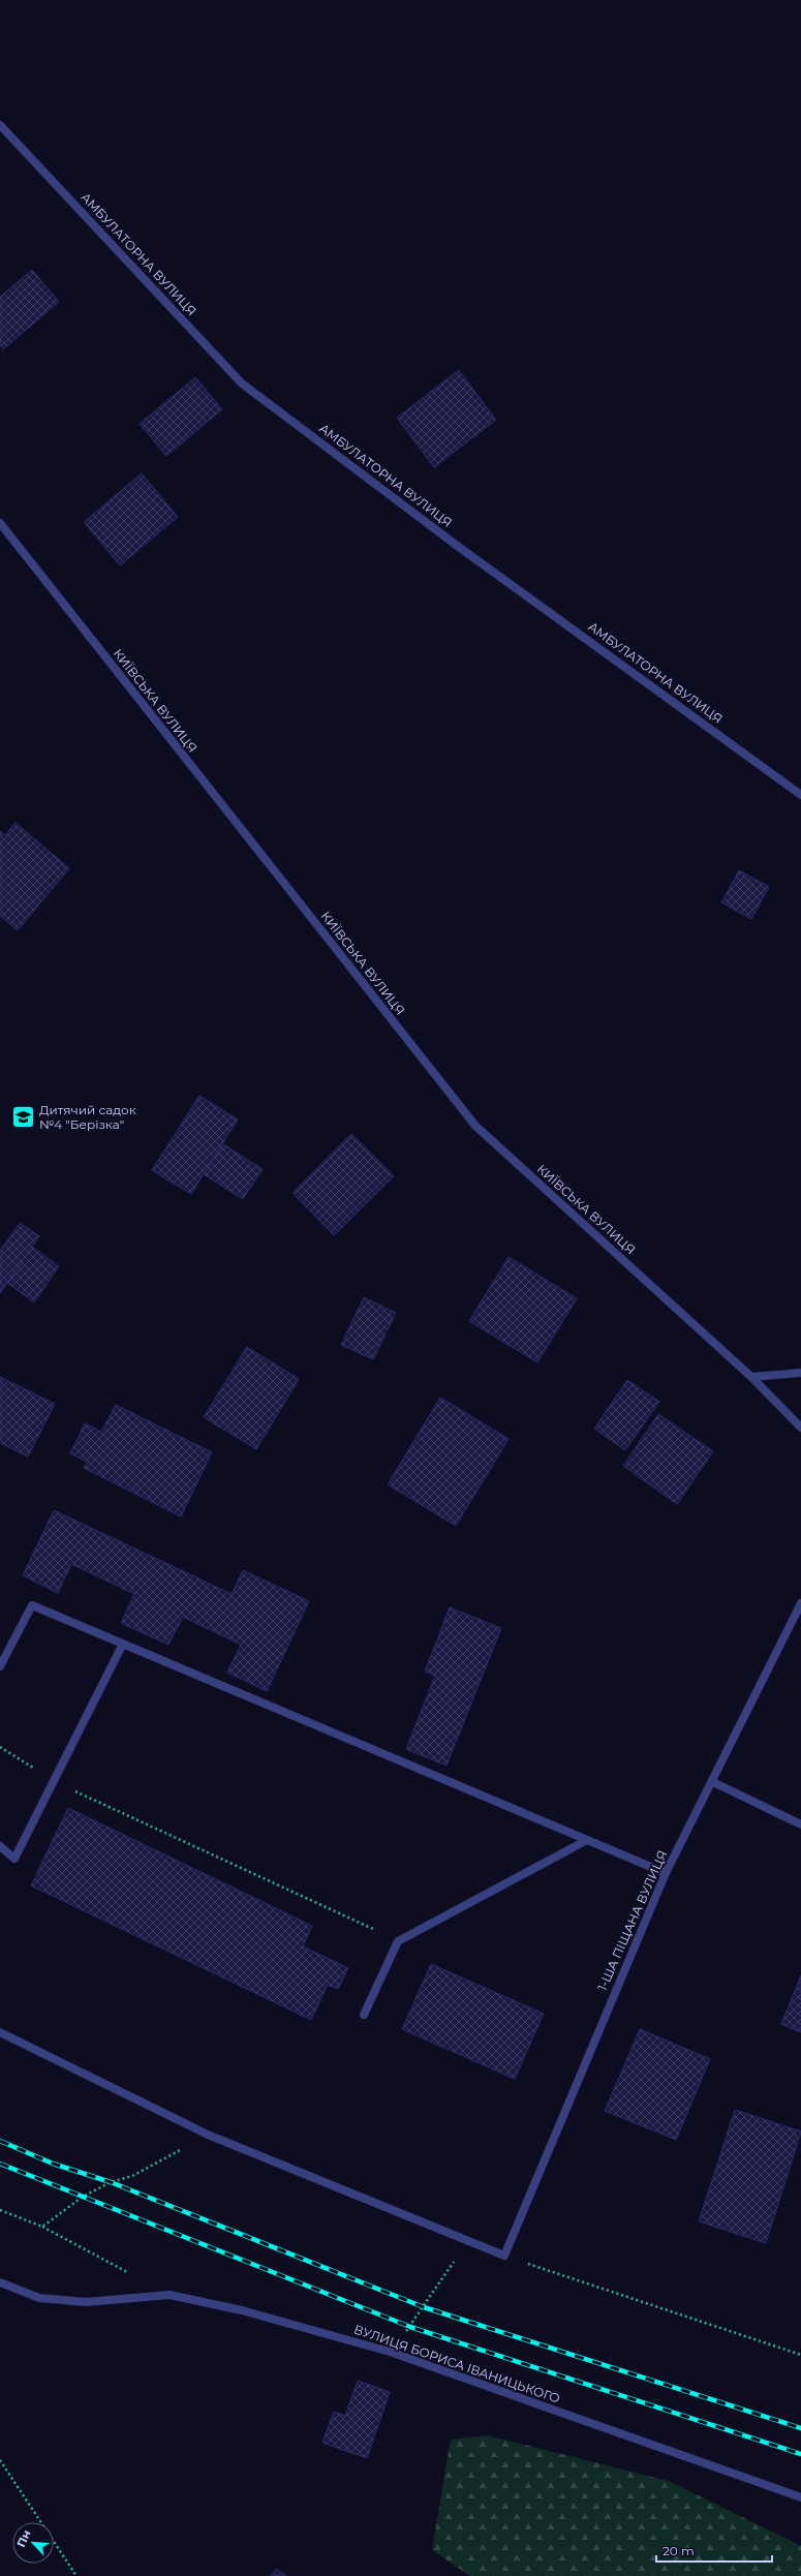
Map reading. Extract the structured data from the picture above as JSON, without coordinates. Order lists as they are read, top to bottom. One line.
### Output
{"streets":{"street":["АМБУЛАТОРНА ВУЛИЦЯ","КИЇВСЬКА ВУЛИЦЯ","1-ША ПІЩАНА ВУЛИЦЯ","ВУЛИЦЯ БОРИСА ІВАНИЦЬКОГО"]},"places":{"school or university":["Дитячий садок №4 \"Берізка\""]},"scale_bar":"20 m","north":"top left"}
